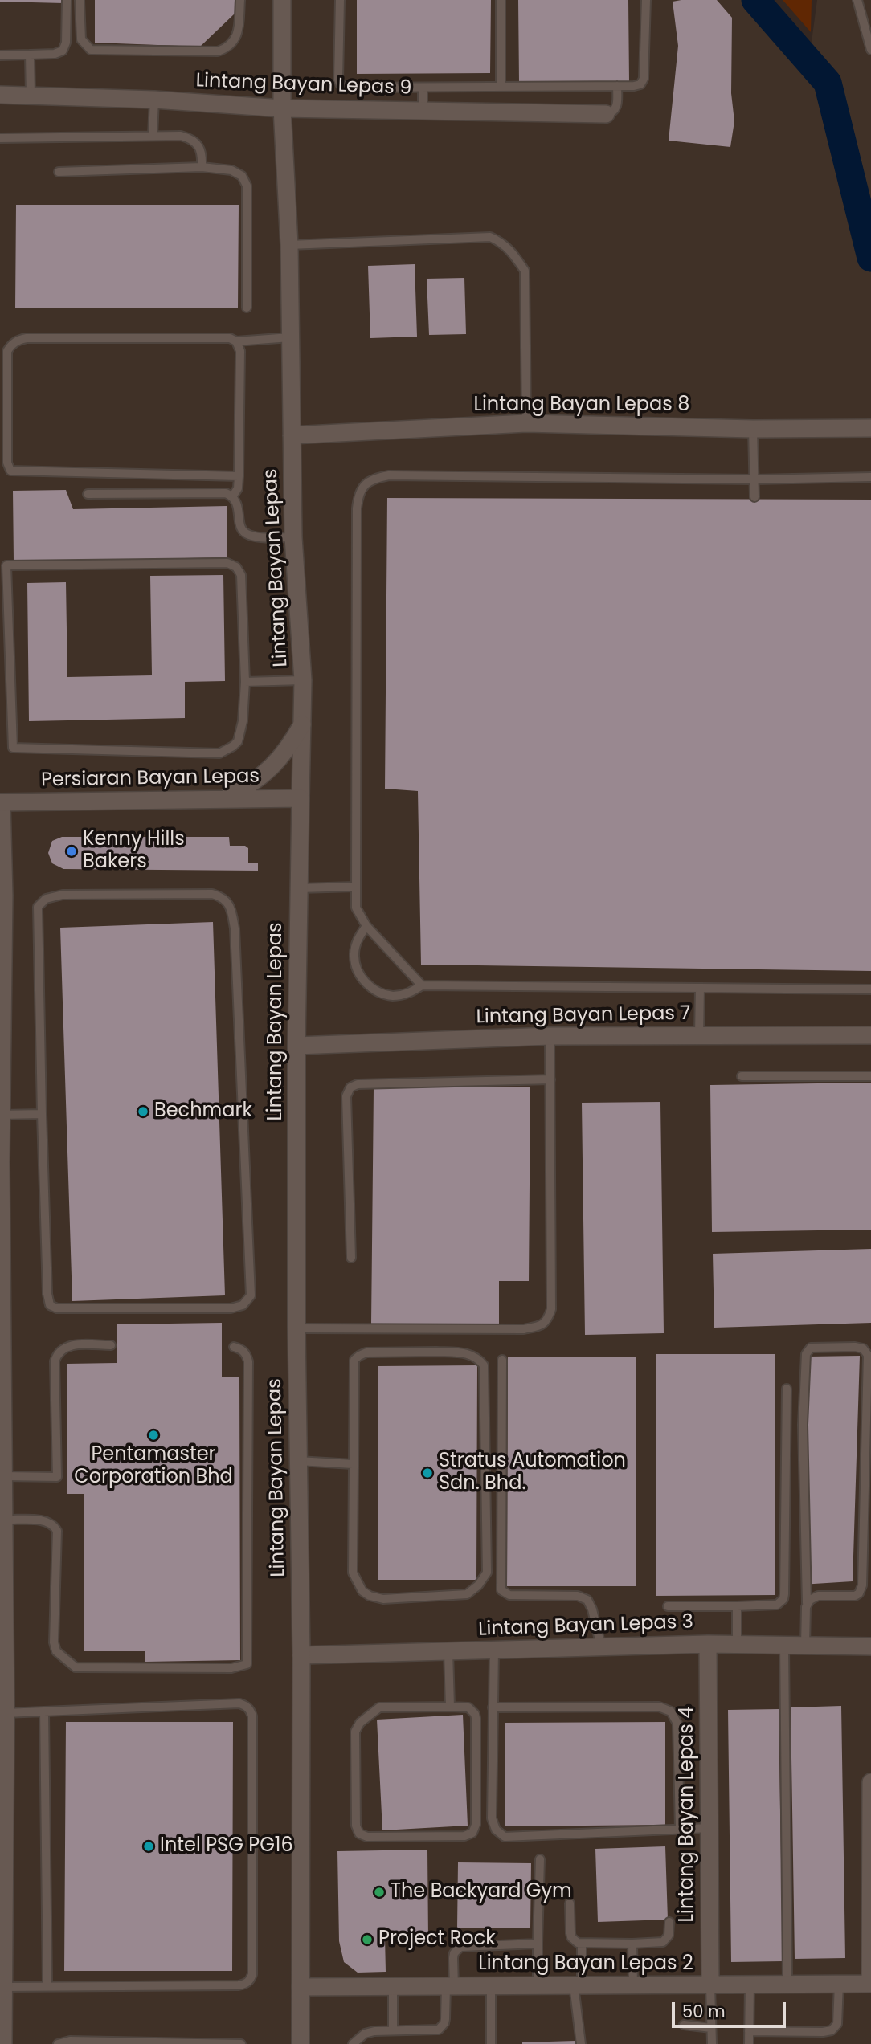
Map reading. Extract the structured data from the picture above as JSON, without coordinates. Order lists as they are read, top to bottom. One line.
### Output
{"streets":{"street":["Lintang Bayan Lepas 9","Lintang Bayan Lepas 8","Lintang Bayan Lepas","Persiaran Bayan Lepas","Lintang Bayan Lepas 7","Lintang Bayan Lepas 3","Lintang Bayan Lepas 4","Lintang Bayan Lepas 2"]},"crossings":[["Lintang Bayan Lepas 9","Lintang Bayan Lepas"],["Lintang Bayan Lepas 8","Lintang Bayan Lepas"],["Lintang Bayan Lepas","Persiaran Bayan Lepas"],["Lintang Bayan Lepas","Lintang Bayan Lepas 7"],["Lintang Bayan Lepas","Lintang Bayan Lepas 3"],["Lintang Bayan Lepas","Lintang Bayan Lepas 2"],["Lintang Bayan Lepas 3","Lintang Bayan Lepas 4"],["Lintang Bayan Lepas 4","Lintang Bayan Lepas 2"]],"places":["Kenny Hills Bakers","Bechmark","Pentamaster Corporation Bhd","Stratus Automation Sdn. Bhd.","Intel PSG PG16","The Backyard Gym","Project Rock"],"scale_bar":"50 m"}
